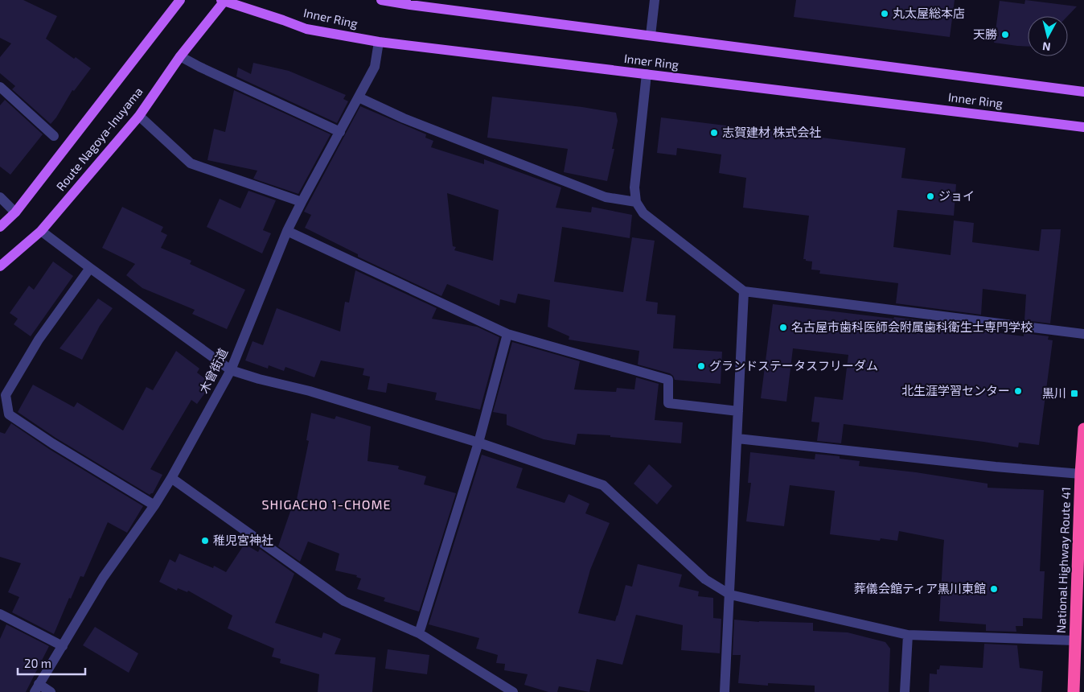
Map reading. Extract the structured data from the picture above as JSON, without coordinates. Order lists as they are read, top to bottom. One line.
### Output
{"streets":{"highway":["National Highway Route 41"],"main road":["Inner Ring","Route Nagoya-Inuyama"],"street":["木曾街道"]},"crossings":[["Inner Ring","Route Nagoya-Inuyama"],["Inner Ring","木曾街道"]],"districts":["SHIGACHO 1-CHOME"],"places":{"other":["丸太屋総本店","天勝","志賀建材 株式会社","ジョイ","名古屋市歯科医師会附属歯科衛生士専門学校","グランドステータスフリーダム","北生涯学習センター","稚児宮神社","葬儀会館ティア黒川東館"],"transit":["黒川"]},"scale_bar":"20 m","north":"bottom"}
